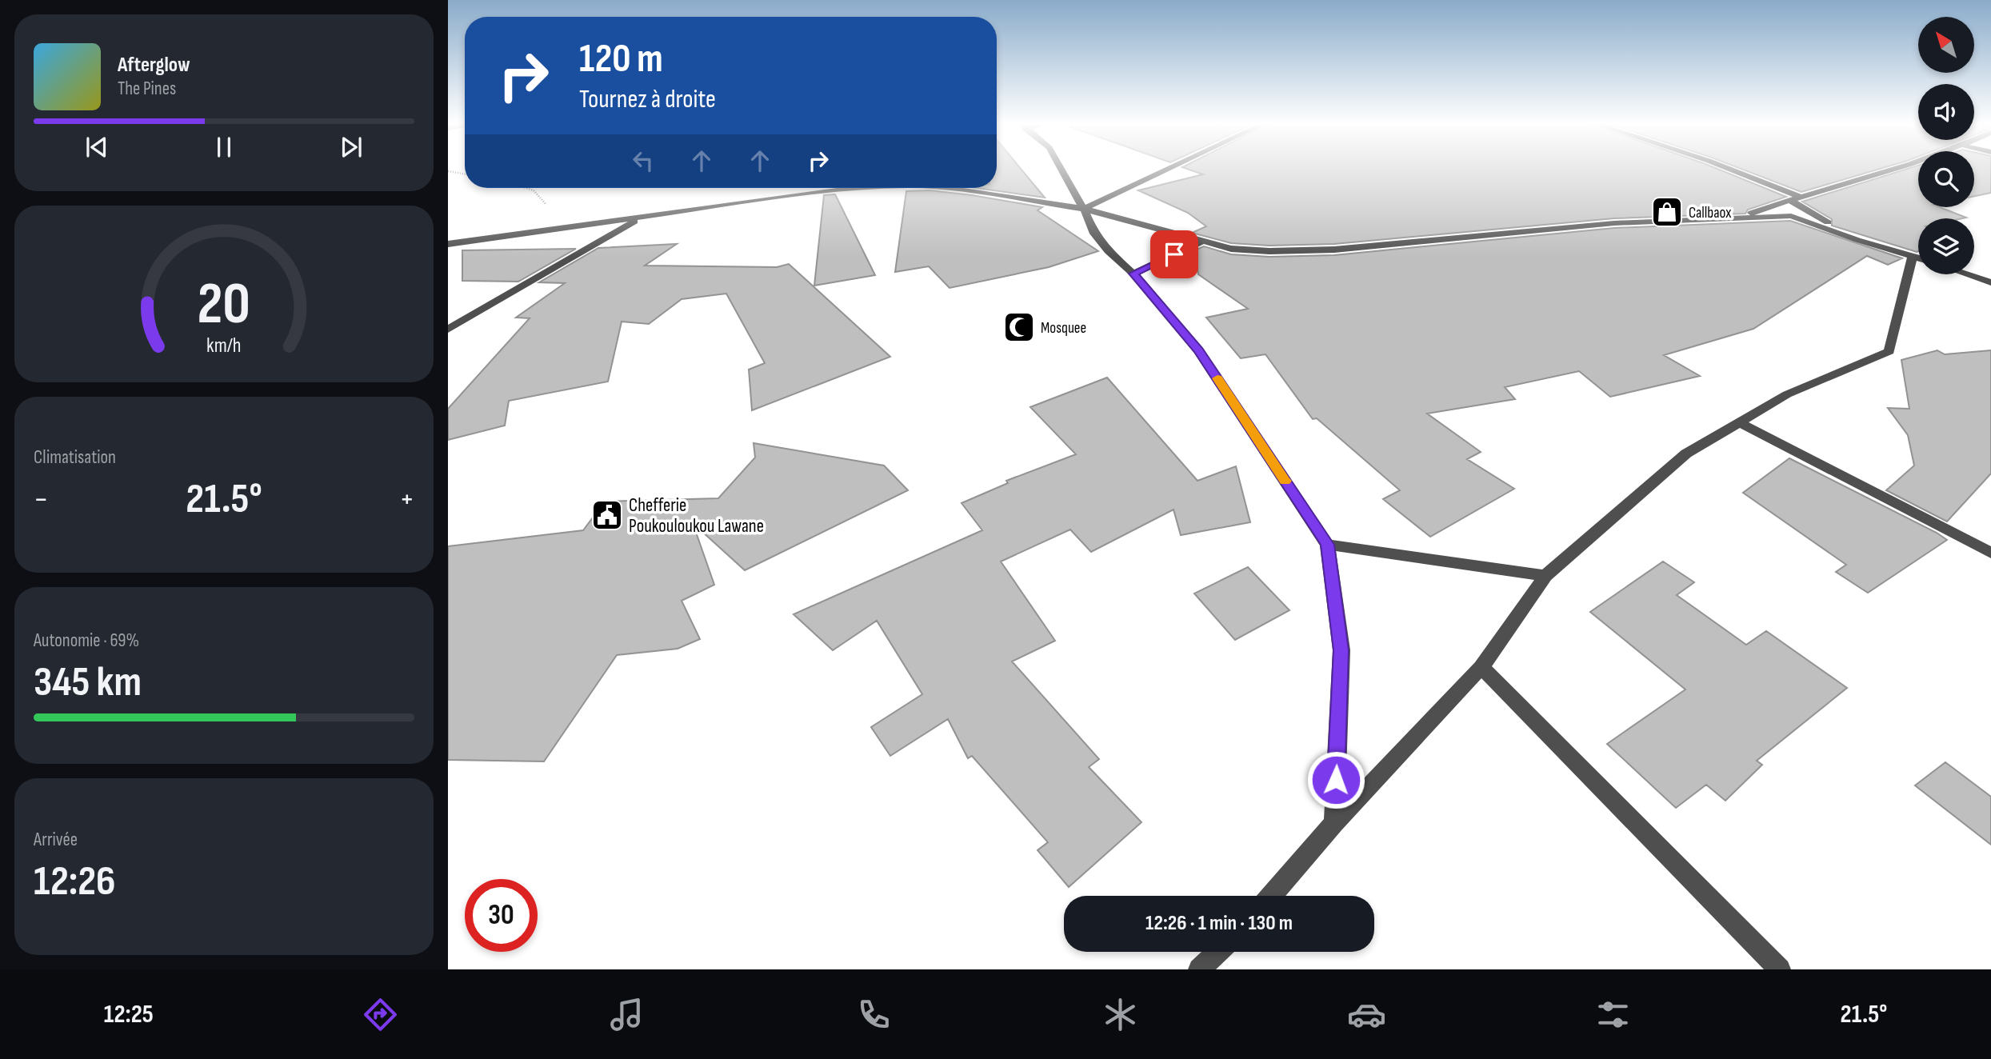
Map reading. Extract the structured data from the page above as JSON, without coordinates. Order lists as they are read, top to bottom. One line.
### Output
{"places":{"shop":["Callbaox"],"mosque":["Mosquee"],"public building":["Chefferie Poukouloukou Lawane"]},"north":"top left","page":{"turn":["120 m","Tournez à droite"],"song":["Afterglow","The Pines"],"tile":["Climatisation",["Autonomie · 69%","345 km"],["Arrivée","12:26"]],"heat":["−","21.5°","+"],"limit":"30","trip":"12:26 · 1 min · 130 m","tabs":["12:25","21.5°"],"gauge":["20","km/h"]}}
